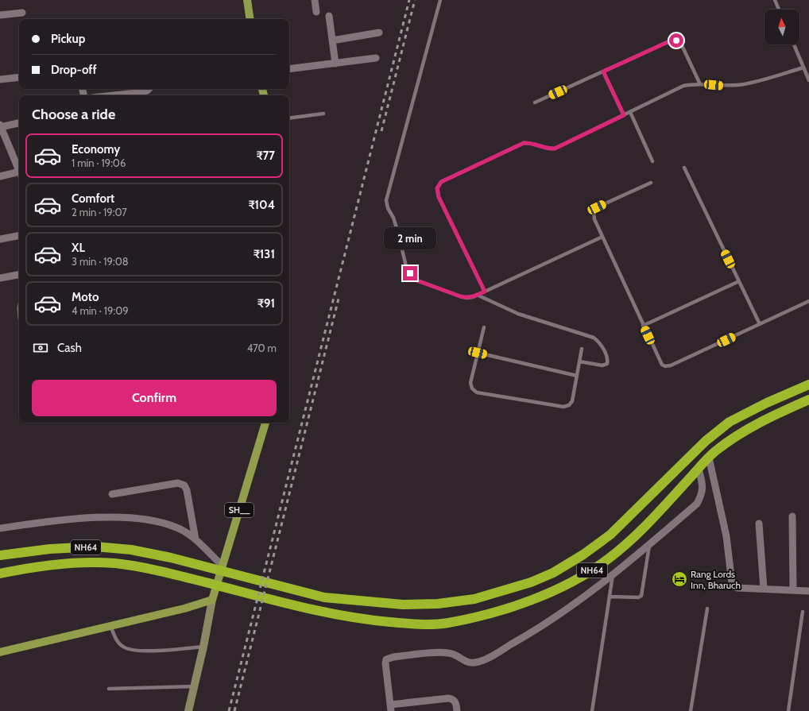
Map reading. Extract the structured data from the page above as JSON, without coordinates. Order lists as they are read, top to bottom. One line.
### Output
{"streets":{"highway":["NH64"],"main road":["SH__"]},"places":{"hotel":["Rang Lords Inn, Bharuch"]},"north":"top","page":{"banner":["Pickup","Drop-off"],"heading":"Choose a ride","list":[{"name":"Economy","note":"1 min · 19:06","value":"₹77"},{"name":"Comfort","note":"2 min · 19:07","value":"₹104"},{"name":"XL","note":"3 min · 19:08","value":"₹131"},{"name":"Moto","note":"4 min · 19:09","value":"₹91"}],"bubble":"2 min","pay":["Cash","470 m"],"buttons":"Confirm"}}
